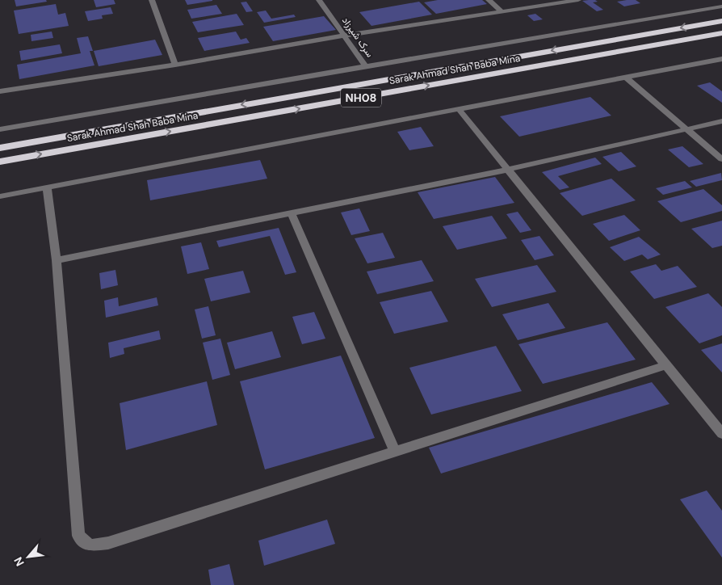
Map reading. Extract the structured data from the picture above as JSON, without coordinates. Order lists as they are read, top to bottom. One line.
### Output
{"streets":{"highway":["Sarak Ahmad Shah Baba Mina","NH08"],"street":["سرک شیرزاد"]},"north":"bottom left"}
